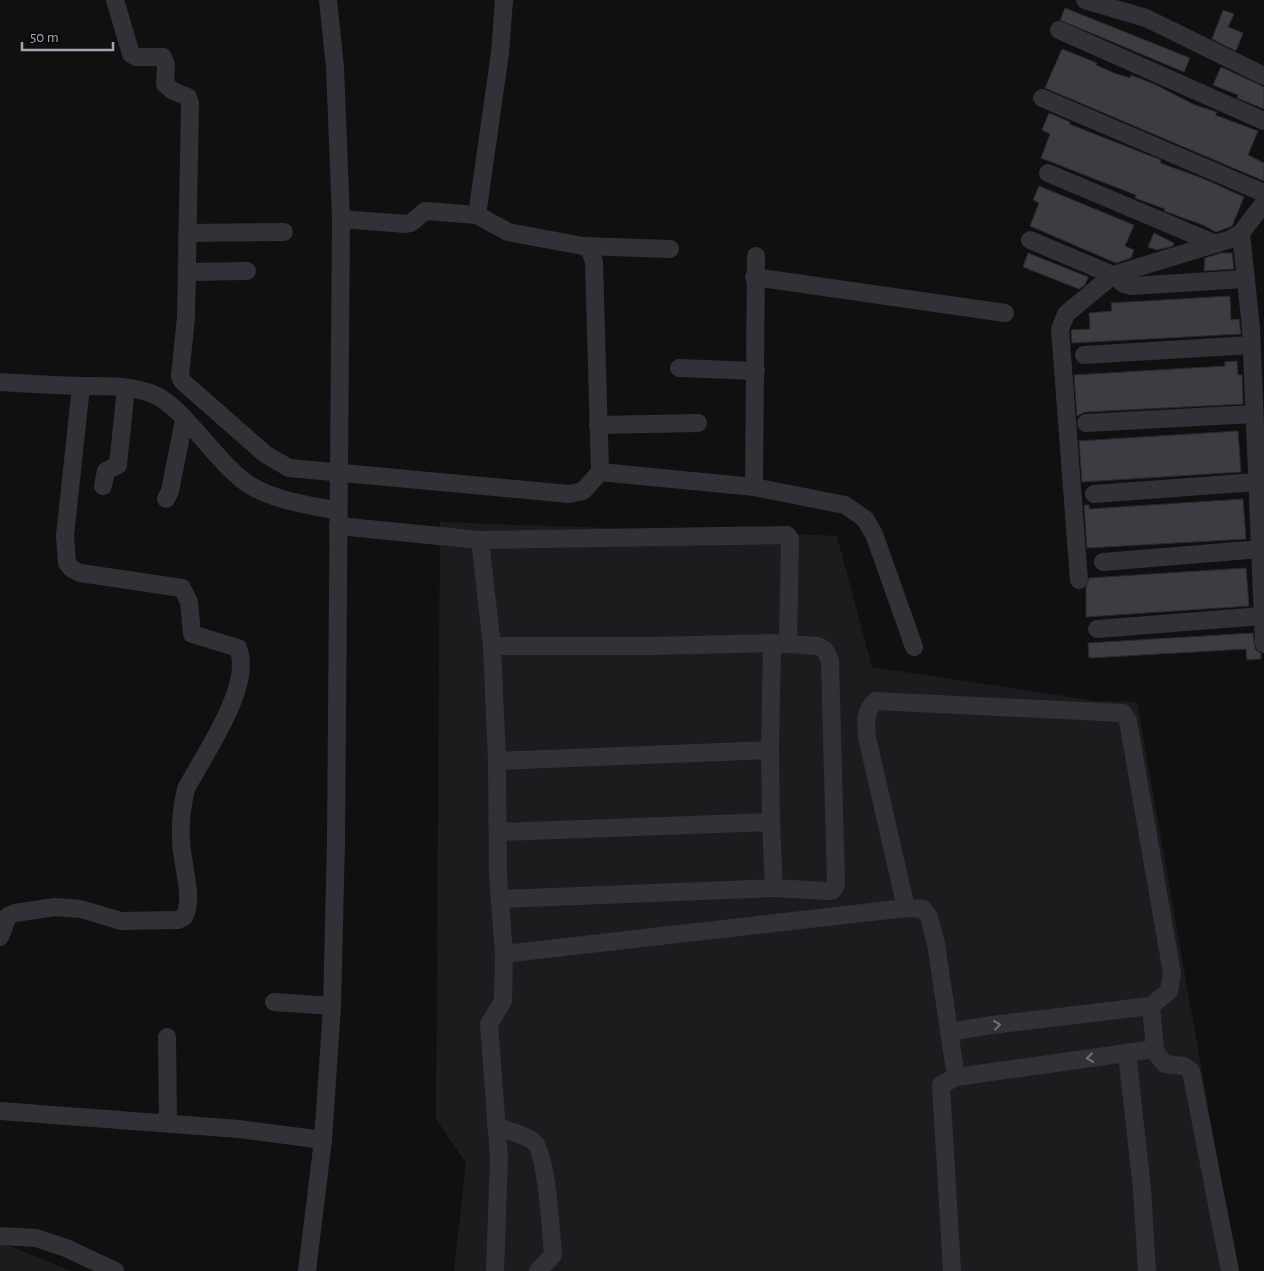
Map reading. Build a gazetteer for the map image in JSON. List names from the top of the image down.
{
  "scale_bar": "50 m"
}
